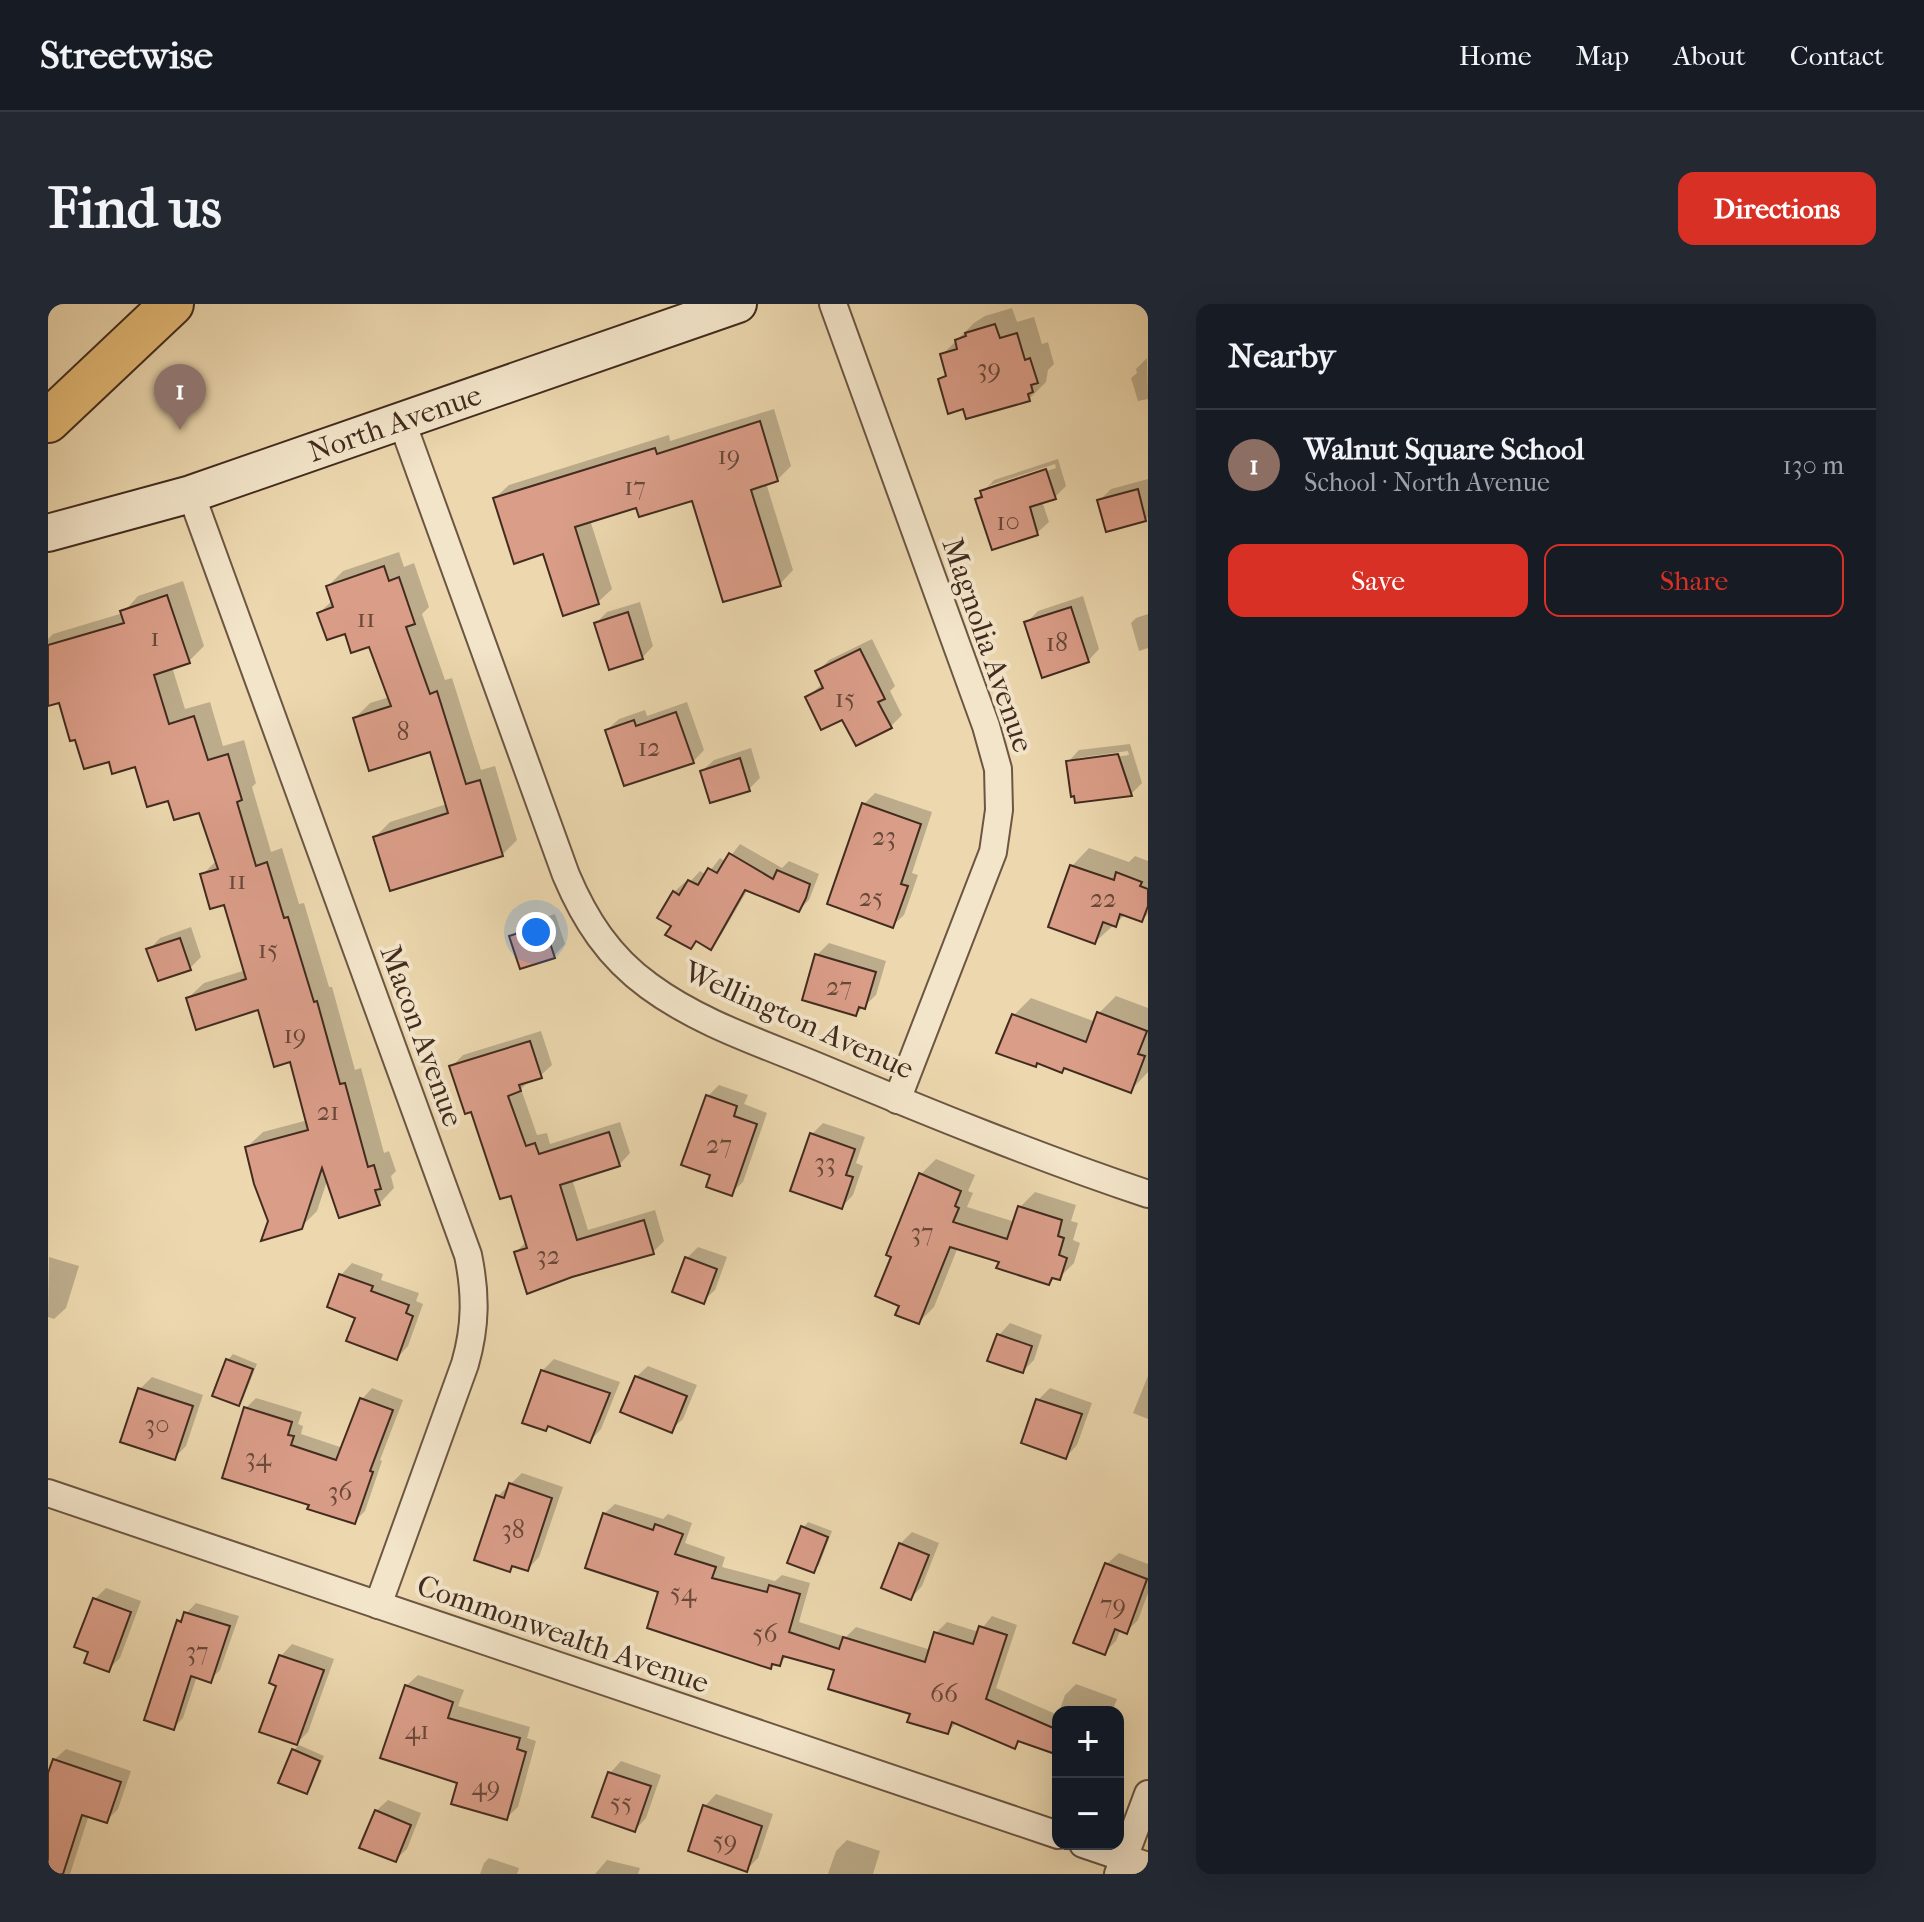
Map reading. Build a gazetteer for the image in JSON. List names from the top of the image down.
{
  "streets": {
    "main road": ["North Avenue"],
    "street": [
      "Magnolia Avenue",
      "Wellington Avenue",
      "Macon Avenue",
      "Commonwealth Avenue"
    ]
  },
  "crossings": [
    ["North Avenue", "Wellington Avenue"],
    ["North Avenue", "Macon Avenue"],
    ["Magnolia Avenue", "Wellington Avenue"],
    ["Macon Avenue", "Commonwealth Avenue"]
  ],
  "house_numbers": [
    "39",
    "19",
    "17",
    "10",
    "11",
    "1",
    "18",
    "15",
    "8",
    "12",
    "23",
    "11",
    "25",
    "22",
    "15",
    "27",
    "19",
    "21",
    "27",
    "33",
    "37",
    "32",
    "30",
    "34",
    "36",
    "38",
    "54",
    "79",
    "56",
    "37",
    "66",
    "41",
    "49",
    "55",
    "59"
  ],
  "page": {
    "header": "Streetwise",
    "nav": [
      "Home",
      "Map",
      "About",
      "Contact"
    ],
    "buttons": [
      "Directions",
      ["Save", "Share"]
    ],
    "title": "Find us",
    "heading": "Nearby",
    "pins": "1",
    "list": [
      {
        "mark": "1",
        "name": "Walnut Square School",
        "note": "School · North Avenue",
        "value": "130 m"
      }
    ],
    "map_buttons": ["+", "−"]
  }
}
